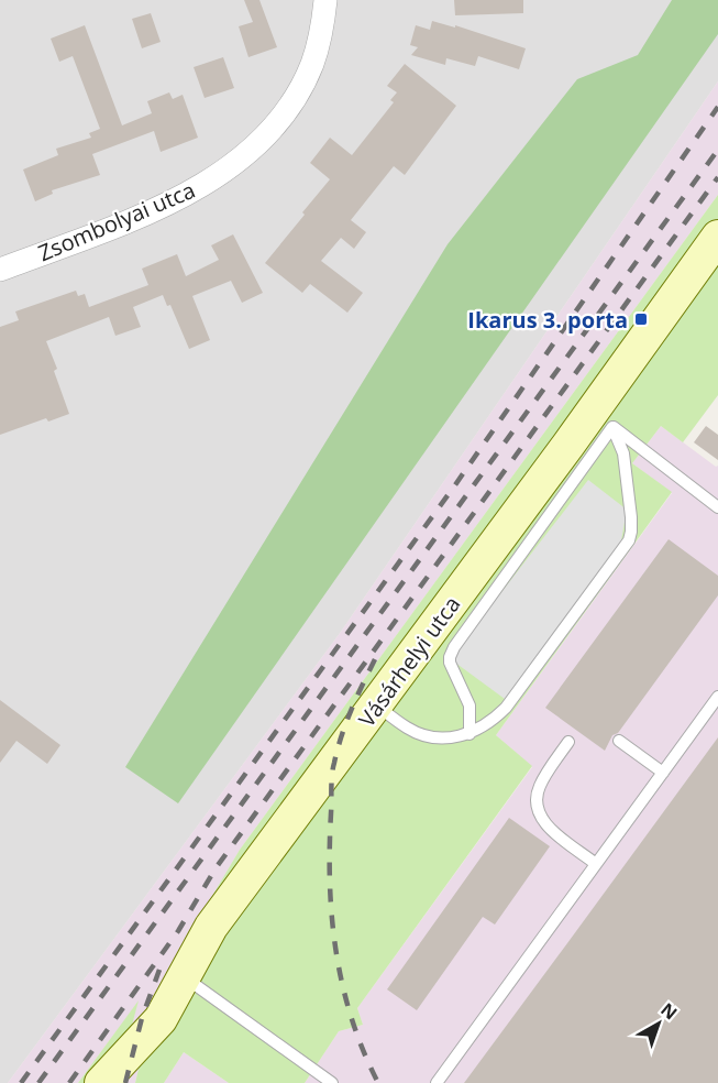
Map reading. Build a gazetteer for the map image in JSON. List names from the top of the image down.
{
  "streets": {
    "street": ["Zsombolyai utca", "Vásárhelyi utca"]
  },
  "places": {
    "transit": ["Ikarus 3. porta"]
  },
  "north": "top right"
}
